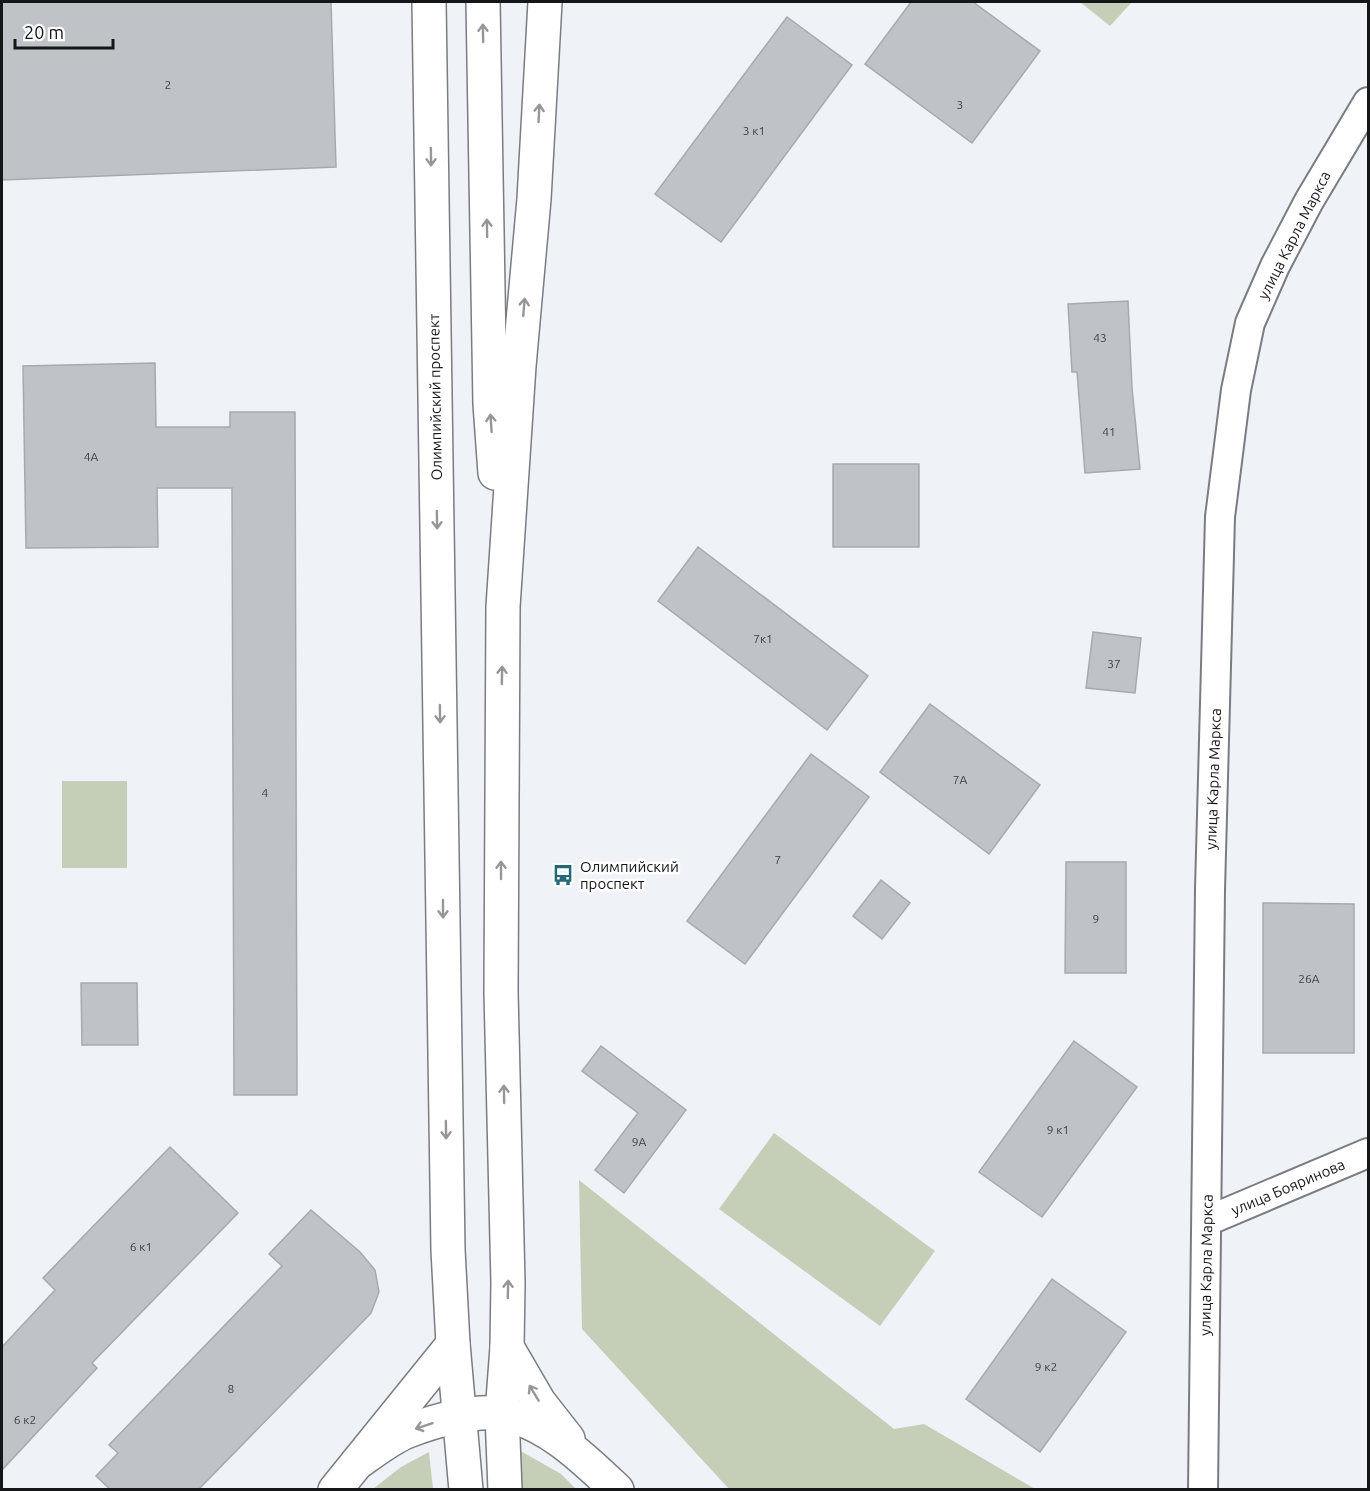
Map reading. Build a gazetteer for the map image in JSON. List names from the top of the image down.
{
  "streets": {
    "main road": ["Олимпийский проспект"],
    "street": ["улица Карла Маркса", "улица Бояринова"]
  },
  "crossings": [
    ["улица Карла Маркса", "улица Бояринова"]
  ],
  "places": {
    "bus stop": ["Олимпийский проспект"]
  },
  "house_numbers": [
    "2",
    "3",
    "3 к1",
    "43",
    "41",
    "4А",
    "7к1",
    "37",
    "7А",
    "4",
    "7",
    "9",
    "26А",
    "9 к1",
    "9А",
    "6 к1",
    "9 к2",
    "8",
    "6 к2"
  ],
  "scale_bar": "20 m"
}
